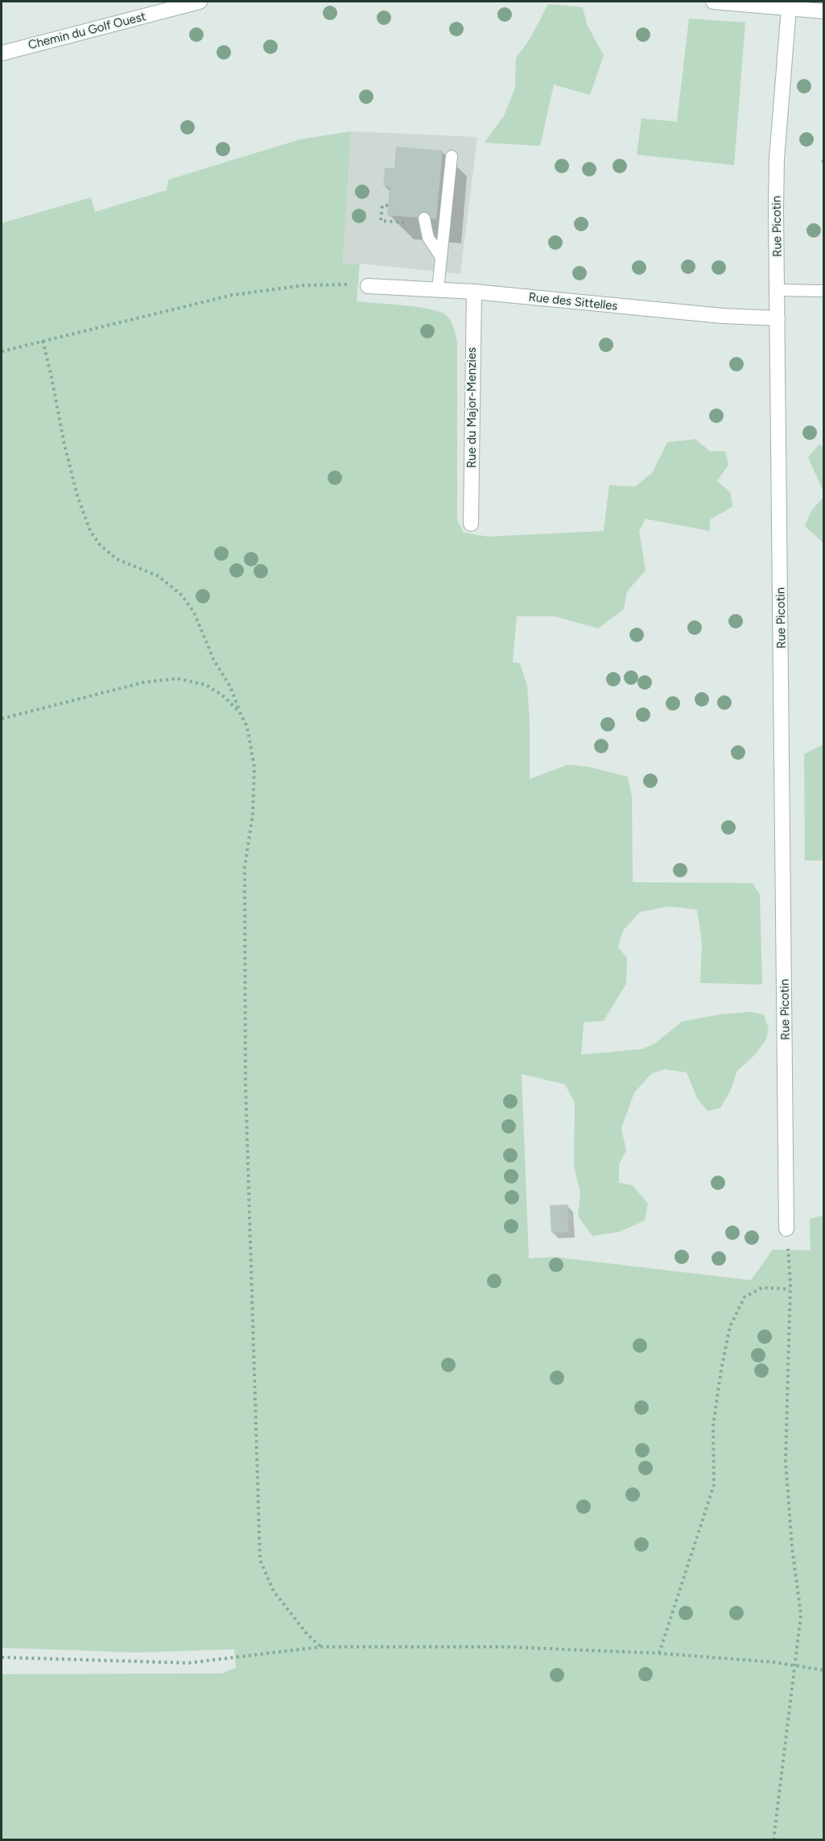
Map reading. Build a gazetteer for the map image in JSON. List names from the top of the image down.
{
  "streets": {
    "street": [
      "Chemin du Golf Ouest",
      "Rue Picotin",
      "Rue des Sittelles",
      "Rue du Major-Menzies"
    ]
  },
  "crossings": [
    ["Rue Picotin", "Rue des Sittelles"],
    ["Rue des Sittelles", "Rue du Major-Menzies"]
  ]
}
